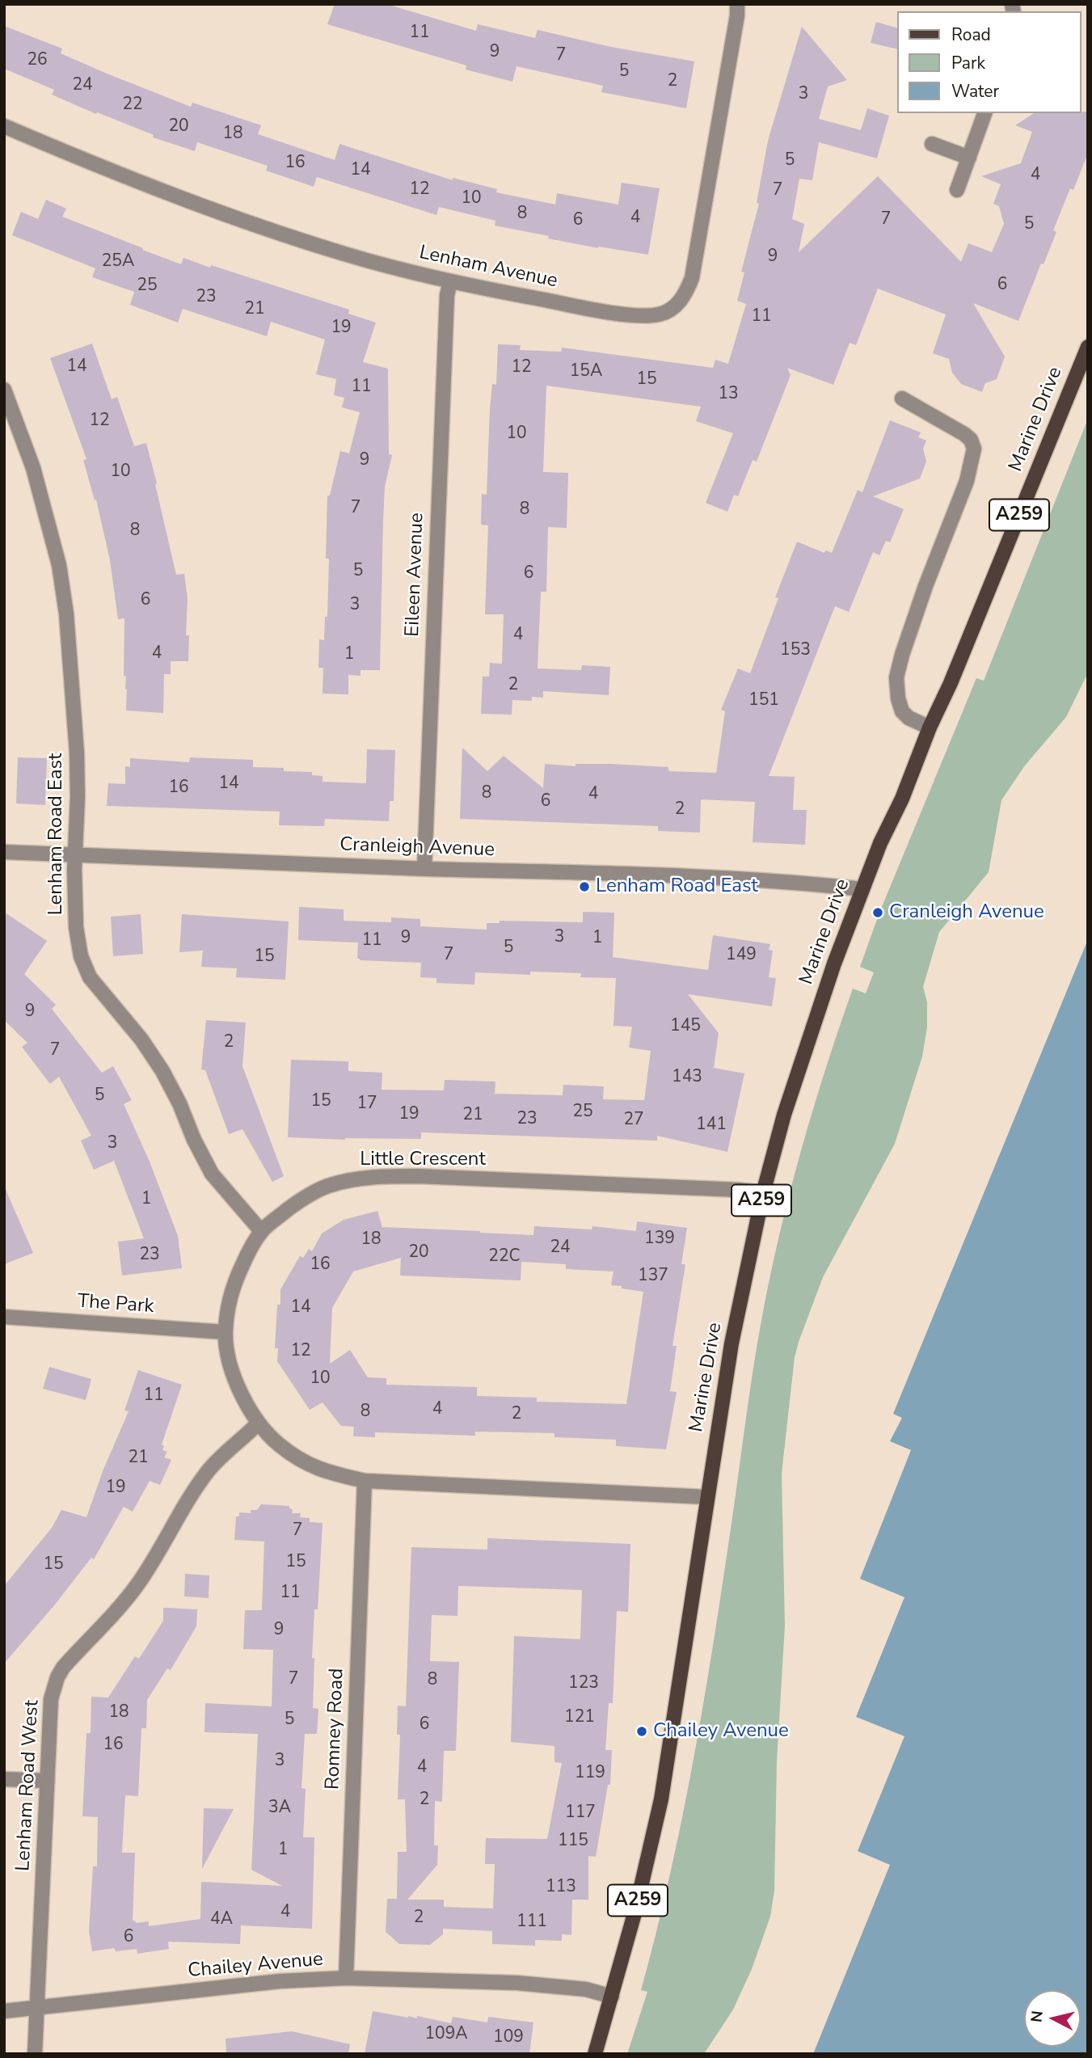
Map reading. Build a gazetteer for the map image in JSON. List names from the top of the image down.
{
  "streets": {
    "main road": ["Marine Drive", "A259"],
    "street": [
      "Lenham Avenue",
      "Eileen Avenue",
      "Lenham Road East",
      "Cranleigh Avenue",
      "Little Crescent",
      "The Park",
      "Romney Road",
      "Lenham Road West",
      "Chailey Avenue"
    ]
  },
  "crossings": [
    ["Lenham Avenue", "Eileen Avenue"],
    ["Marine Drive", "Cranleigh Avenue"],
    ["Marine Drive", "Little Crescent"],
    ["Marine Drive", "Chailey Avenue"],
    ["Eileen Avenue", "Cranleigh Avenue"],
    ["Lenham Road East", "Cranleigh Avenue"],
    ["Lenham Road East", "Little Crescent"],
    ["Little Crescent", "The Park"],
    ["Little Crescent", "Romney Road"],
    ["Little Crescent", "Lenham Road West"],
    ["Romney Road", "Chailey Avenue"],
    ["Lenham Road West", "Chailey Avenue"]
  ],
  "places": ["Lenham Road East", "Cranleigh Avenue", "Chailey Avenue"],
  "house_numbers": [
    "11",
    "9",
    "7",
    "26",
    "5",
    "2",
    "24",
    "3",
    "22",
    "20",
    "18",
    "5",
    "16",
    "14",
    "4",
    "12",
    "7",
    "10",
    "8",
    "4",
    "7",
    "6",
    "5",
    "9",
    "25A",
    "6",
    "25",
    "23",
    "21",
    "11",
    "19",
    "14",
    "12",
    "15A",
    "15",
    "11",
    "13",
    "12",
    "10",
    "9",
    "10",
    "7",
    "8",
    "8",
    "5",
    "6",
    "6",
    "3",
    "4",
    "153",
    "4",
    "1",
    "2",
    "151",
    "14",
    "16",
    "8",
    "4",
    "6",
    "2",
    "3",
    "9",
    "1",
    "11",
    "5",
    "7",
    "149",
    "15",
    "9",
    "145",
    "2",
    "7",
    "143",
    "5",
    "15",
    "17",
    "25",
    "19",
    "21",
    "23",
    "27",
    "141",
    "3",
    "1",
    "139",
    "18",
    "24",
    "20",
    "23",
    "22C",
    "16",
    "137",
    "14",
    "12",
    "10",
    "11",
    "4",
    "8",
    "2",
    "21",
    "19",
    "7",
    "15",
    "15",
    "11",
    "9",
    "7",
    "8",
    "123",
    "18",
    "121",
    "5",
    "6",
    "16",
    "3",
    "4",
    "119",
    "2",
    "3A",
    "117",
    "115",
    "1",
    "113",
    "4",
    "2",
    "4A",
    "111",
    "6",
    "109A",
    "109"
  ],
  "legend": ["Road", "Park", "Water"],
  "north": "left"
}
